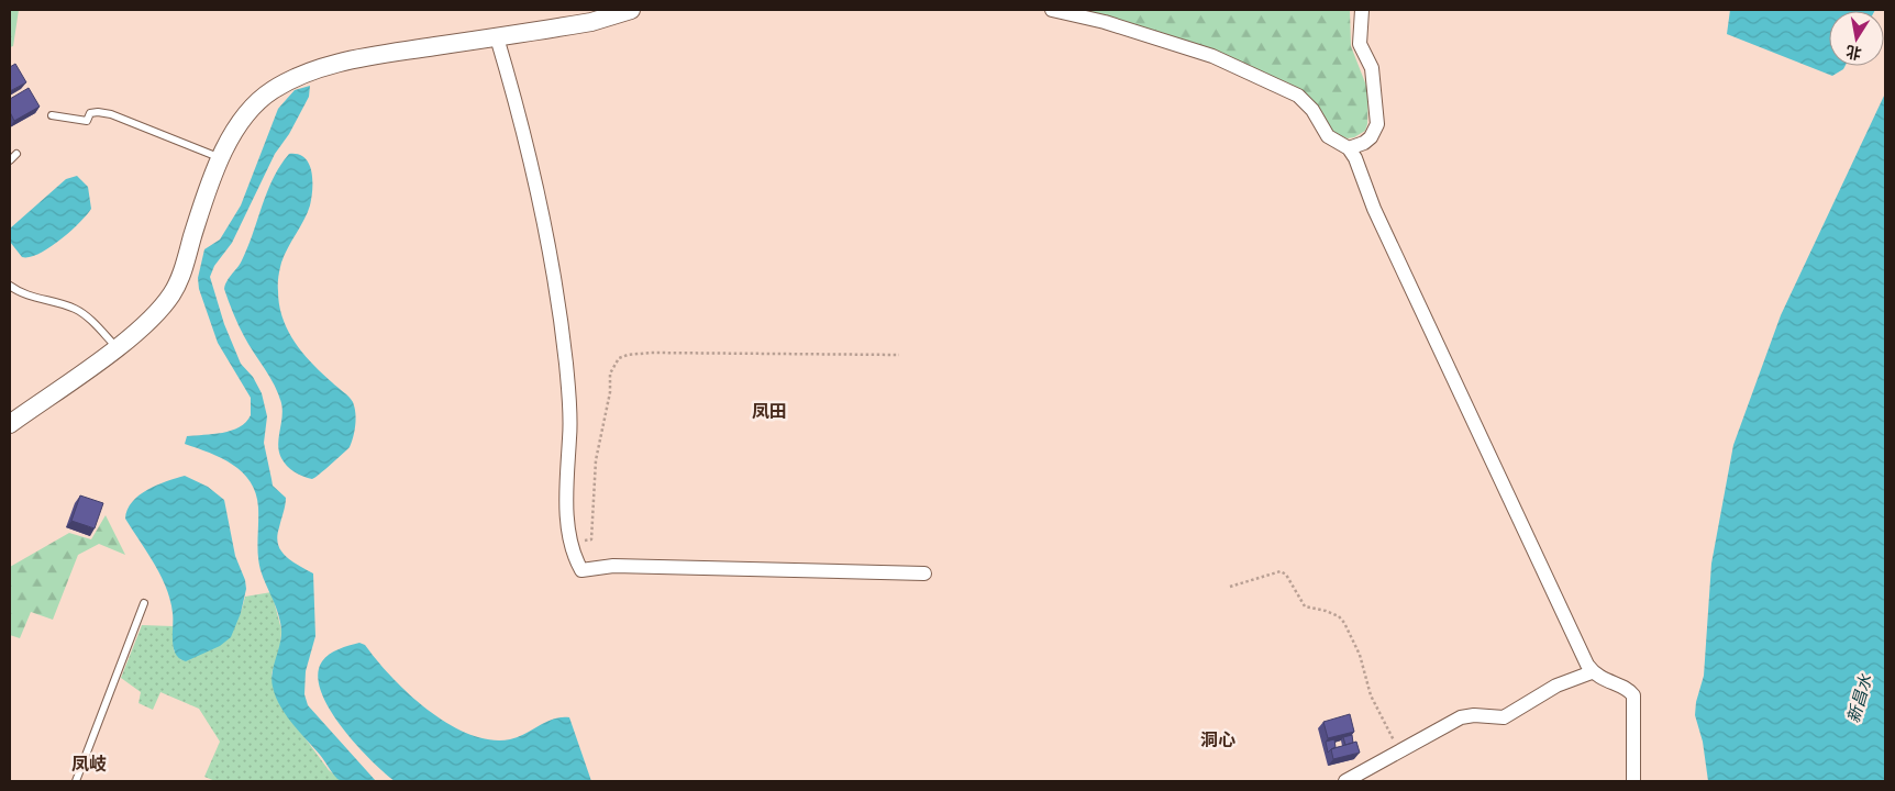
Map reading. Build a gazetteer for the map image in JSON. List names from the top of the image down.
{
  "districts": ["凤田", "洞心", "凤岐"],
  "water": ["新昌水"],
  "north": "bottom"
}
